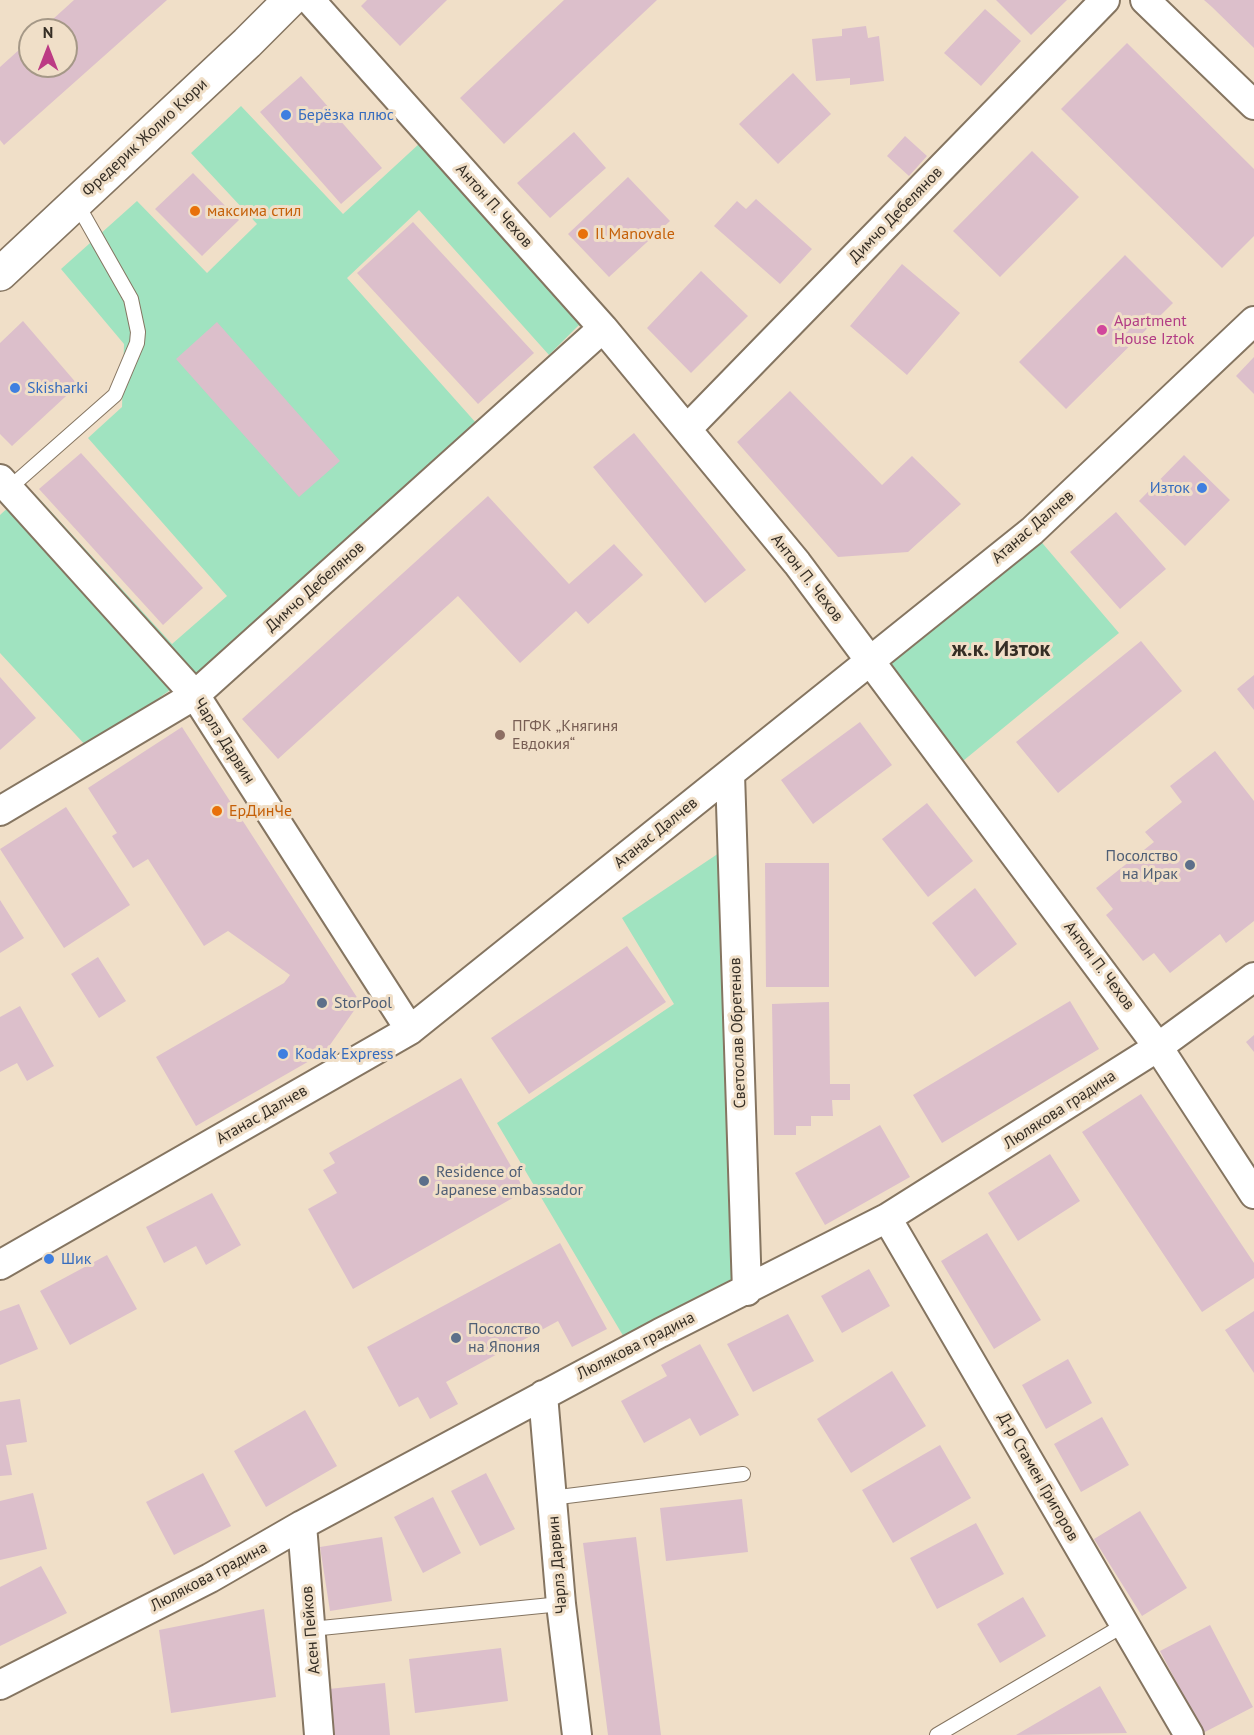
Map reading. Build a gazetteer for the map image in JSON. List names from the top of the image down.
{
  "streets": {
    "street": [
      "Фредерик Жолио Кюри",
      "Антон П. Чехов",
      "Димчо Дебелянов",
      "Атанас Далчев",
      "Чарлз Дарвин",
      "Светослав Обретенов",
      "Люлякова градина",
      "Д-р Стамен Григоров",
      "Асен Пейков"
    ]
  },
  "crossings": [
    ["Антон П. Чехов", "Димчо Дебелянов"],
    ["Антон П. Чехов", "Атанас Далчев"],
    ["Антон П. Чехов", "Люлякова градина"],
    ["Димчо Дебелянов", "Чарлз Дарвин"],
    ["Атанас Далчев", "Чарлз Дарвин"],
    ["Атанас Далчев", "Светослав Обретенов"],
    ["Чарлз Дарвин", "Люлякова градина"],
    ["Светослав Обретенов", "Люлякова градина"],
    ["Люлякова градина", "Д-р Стамен Григоров"],
    ["Люлякова градина", "Асен Пейков"]
  ],
  "districts": ["ж.к. Изток"],
  "places": [
    "Берёзка плюс",
    "максима стил",
    "Il Manovale",
    "Apartment House Iztok",
    "Skisharki",
    "Изток",
    "ПГФК „Княгиня Евдокия“",
    "ЕрДинЧе",
    "Посолство на Ирак",
    "StorPool",
    "Kodak Express",
    "Residence of Japanese embassador",
    "Шик",
    "Посолство на Япония"
  ],
  "north": "top"
}
